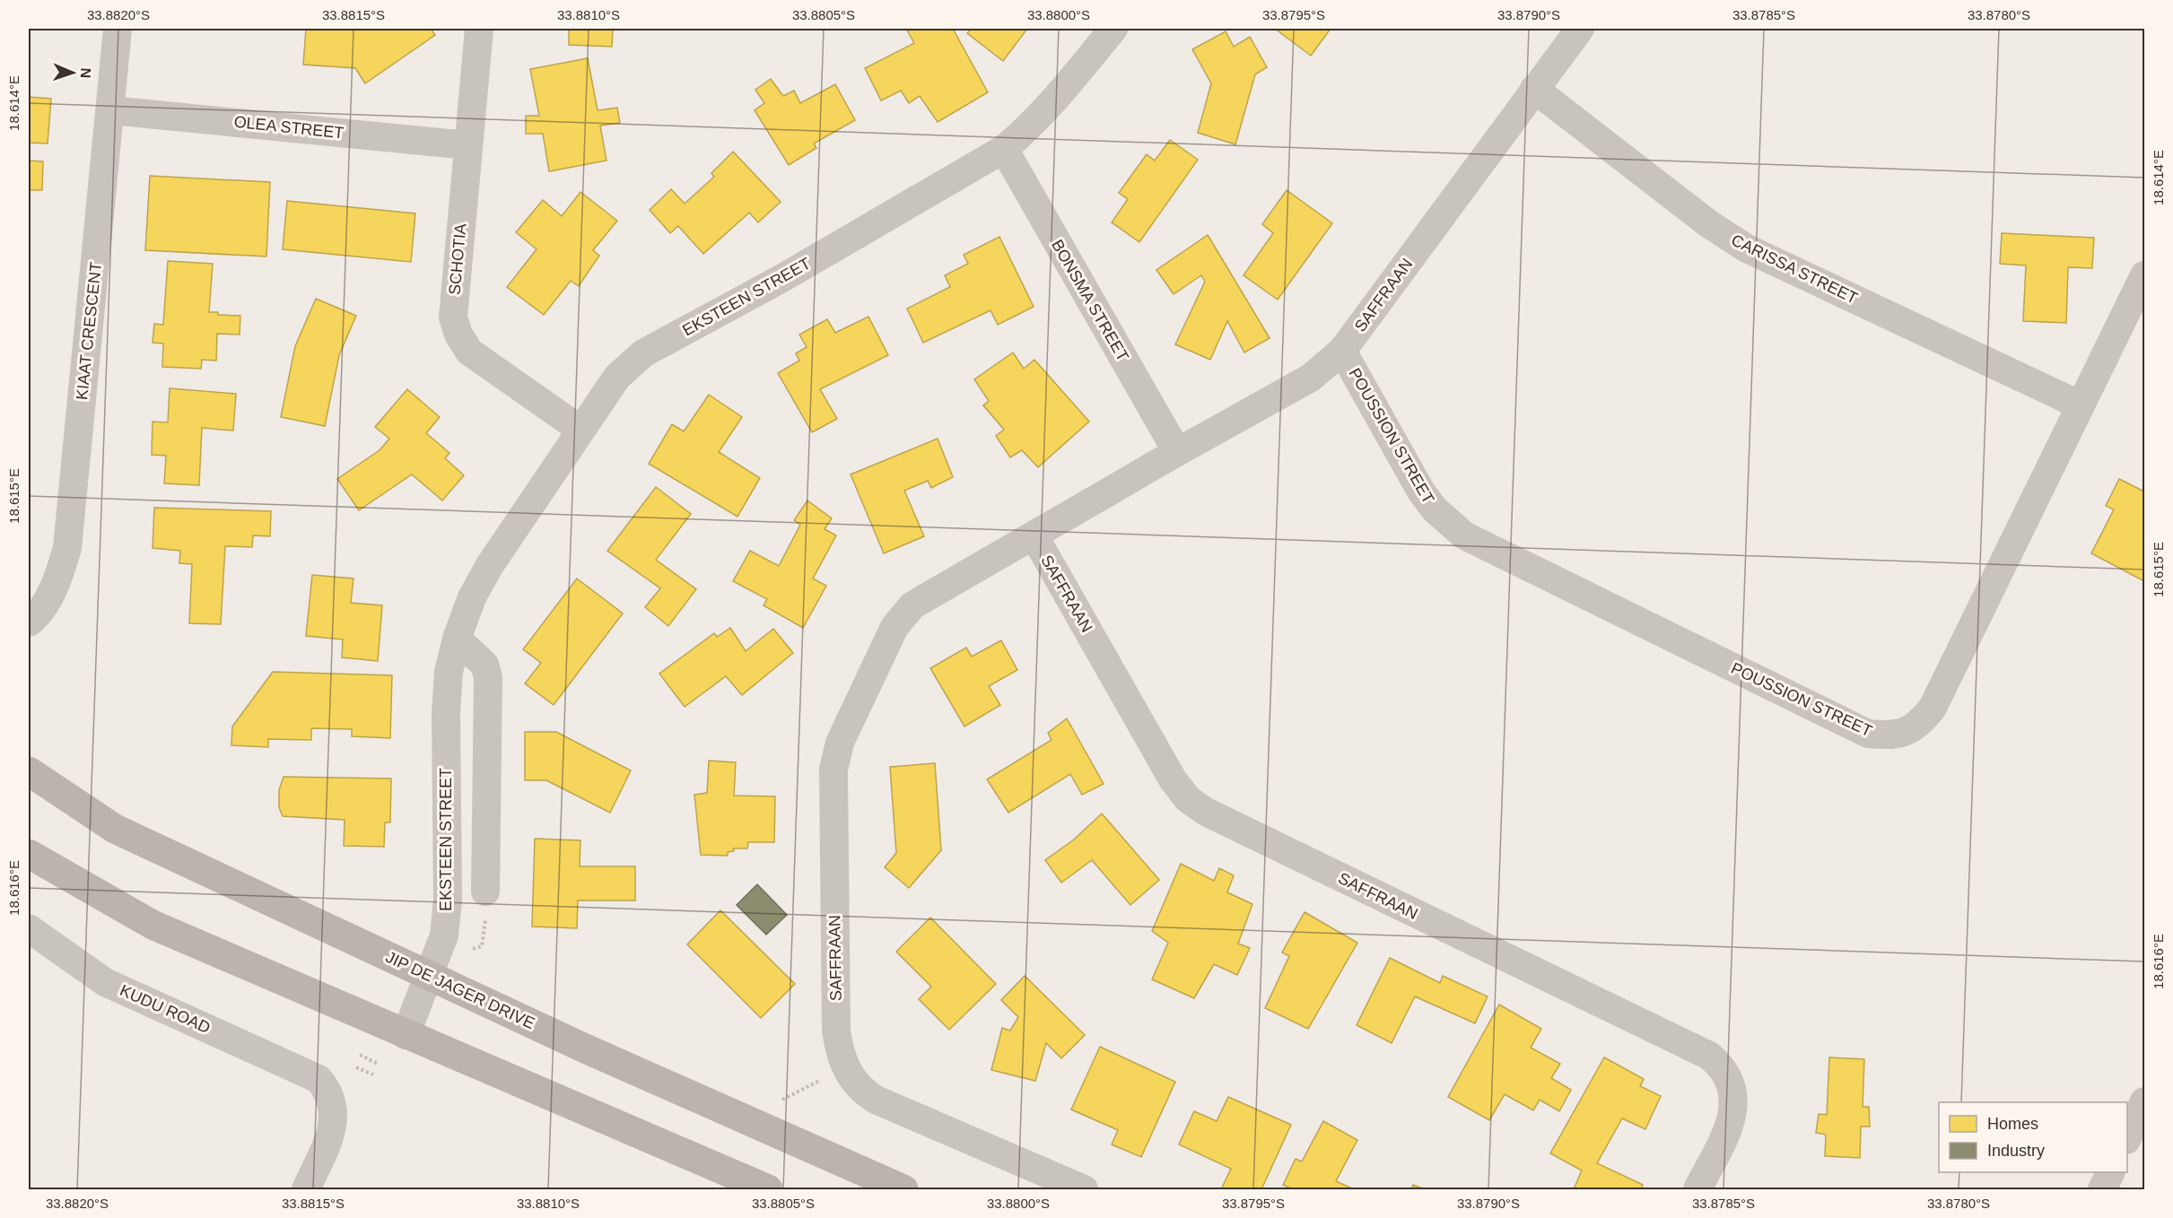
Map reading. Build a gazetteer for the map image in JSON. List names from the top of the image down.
{
  "streets": {
    "main road": ["JIP DE JAGER DRIVE"],
    "street": [
      "OLEA STREET",
      "SCHOTIA",
      "CARISSA STREET",
      "SAFFRAAN",
      "EKSTEEN STREET",
      "BONSMA STREET",
      "KIAAT CRESCENT",
      "POUSSION STREET",
      "KUDU ROAD"
    ]
  },
  "crossings": [
    ["OLEA STREET", "SCHOTIA"],
    ["OLEA STREET", "KIAAT CRESCENT"],
    ["SCHOTIA", "EKSTEEN STREET"],
    ["CARISSA STREET", "SAFFRAAN"],
    ["CARISSA STREET", "POUSSION STREET"],
    ["SAFFRAAN", "BONSMA STREET"],
    ["SAFFRAAN", "POUSSION STREET"],
    ["EKSTEEN STREET", "BONSMA STREET"],
    ["EKSTEEN STREET", "JIP DE JAGER DRIVE"]
  ],
  "legend": ["Homes", "Industry"],
  "north": "right",
  "coordinates": [
    "33.8820°S",
    "33.8815°S",
    "33.8810°S",
    "33.8805°S",
    "33.8800°S",
    "33.8795°S",
    "33.8790°S",
    "33.8785°S",
    "33.8780°S",
    "18.614°E",
    "18.615°E",
    "18.616°E"
  ]
}
